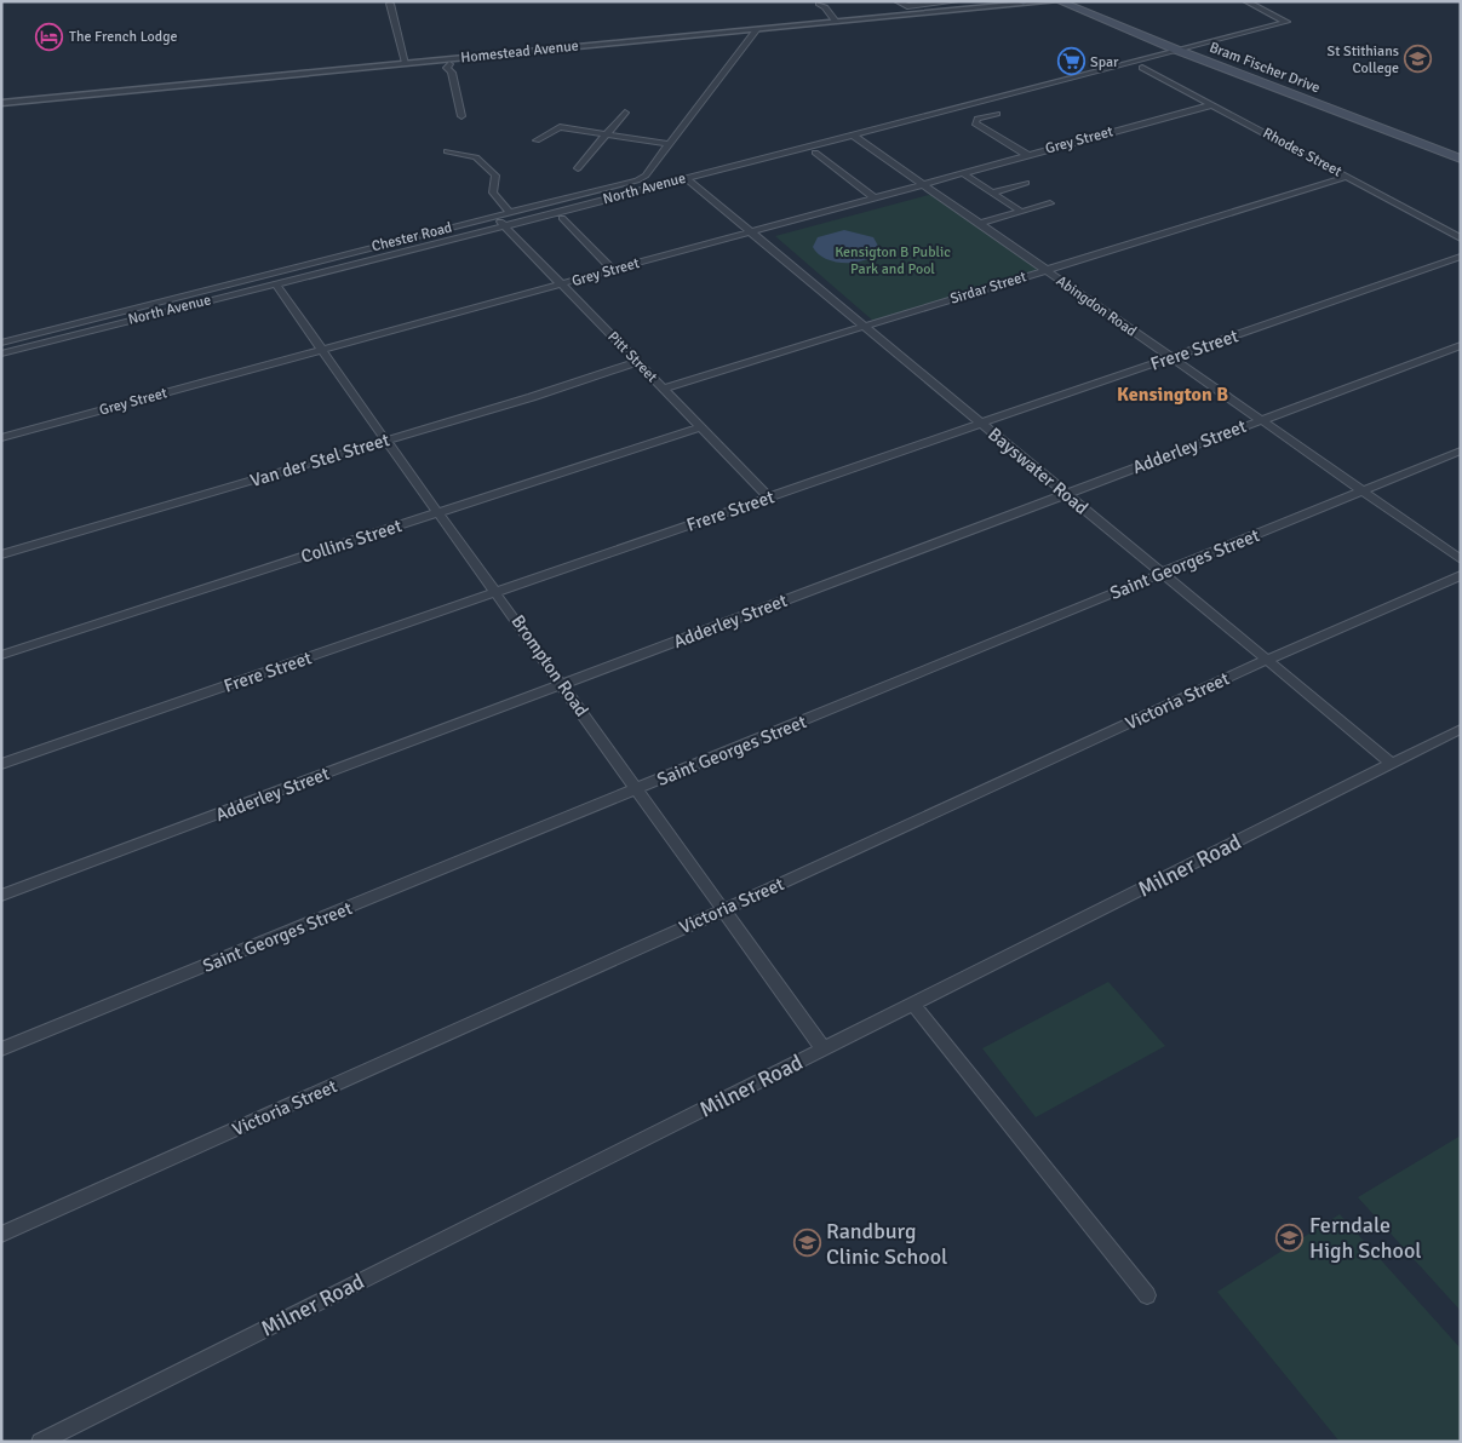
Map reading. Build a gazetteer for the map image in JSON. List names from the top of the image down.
{
  "streets": {
    "main road": ["Bram Fischer Drive"],
    "street": [
      "Homestead Avenue",
      "Grey Street",
      "Rhodes Street",
      "North Avenue",
      "Chester Road",
      "Sirdar Street",
      "Abingdon Road",
      "Frere Street",
      "Pitt Street",
      "Adderley Street",
      "Van der Stel Street",
      "Bayswater Road",
      "Collins Street",
      "Saint Georges Street",
      "Brompton Road",
      "Victoria Street",
      "Milner Road"
    ]
  },
  "crossings": [
    ["Homestead Avenue", "Bram Fischer Drive"],
    ["Homestead Avenue", "Chester Road"],
    ["Bram Fischer Drive", "North Avenue"],
    ["Grey Street", "Rhodes Street"],
    ["Grey Street", "Abingdon Road"],
    ["Grey Street", "Pitt Street"],
    ["Grey Street", "Bayswater Road"],
    ["Grey Street", "Brompton Road"],
    ["Rhodes Street", "Sirdar Street"],
    ["North Avenue", "Abingdon Road"],
    ["North Avenue", "Pitt Street"],
    ["North Avenue", "Bayswater Road"],
    ["North Avenue", "Brompton Road"],
    ["Chester Road", "Pitt Street"],
    ["Sirdar Street", "Abingdon Road"],
    ["Sirdar Street", "Pitt Street"],
    ["Sirdar Street", "Bayswater Road"],
    ["Abingdon Road", "Frere Street"],
    ["Abingdon Road", "Adderley Street"],
    ["Abingdon Road", "Saint Georges Street"],
    ["Frere Street", "Pitt Street"],
    ["Frere Street", "Bayswater Road"],
    ["Frere Street", "Brompton Road"],
    ["Pitt Street", "Van der Stel Street"],
    ["Pitt Street", "Collins Street"],
    ["Adderley Street", "Bayswater Road"],
    ["Adderley Street", "Brompton Road"],
    ["Van der Stel Street", "Brompton Road"],
    ["Bayswater Road", "Saint Georges Street"],
    ["Bayswater Road", "Victoria Street"],
    ["Bayswater Road", "Milner Road"],
    ["Collins Street", "Brompton Road"],
    ["Saint Georges Street", "Brompton Road"],
    ["Brompton Road", "Victoria Street"],
    ["Brompton Road", "Milner Road"]
  ],
  "districts": ["Kensington B"],
  "parks": ["Kensigton B Public Park and Pool"],
  "places": {
    "hotel": ["The French Lodge"],
    "school or university": ["St Stithians College", "Ferndale High School", "Randburg Clinic School"],
    "supermarket": ["Spar"]
  }
}
